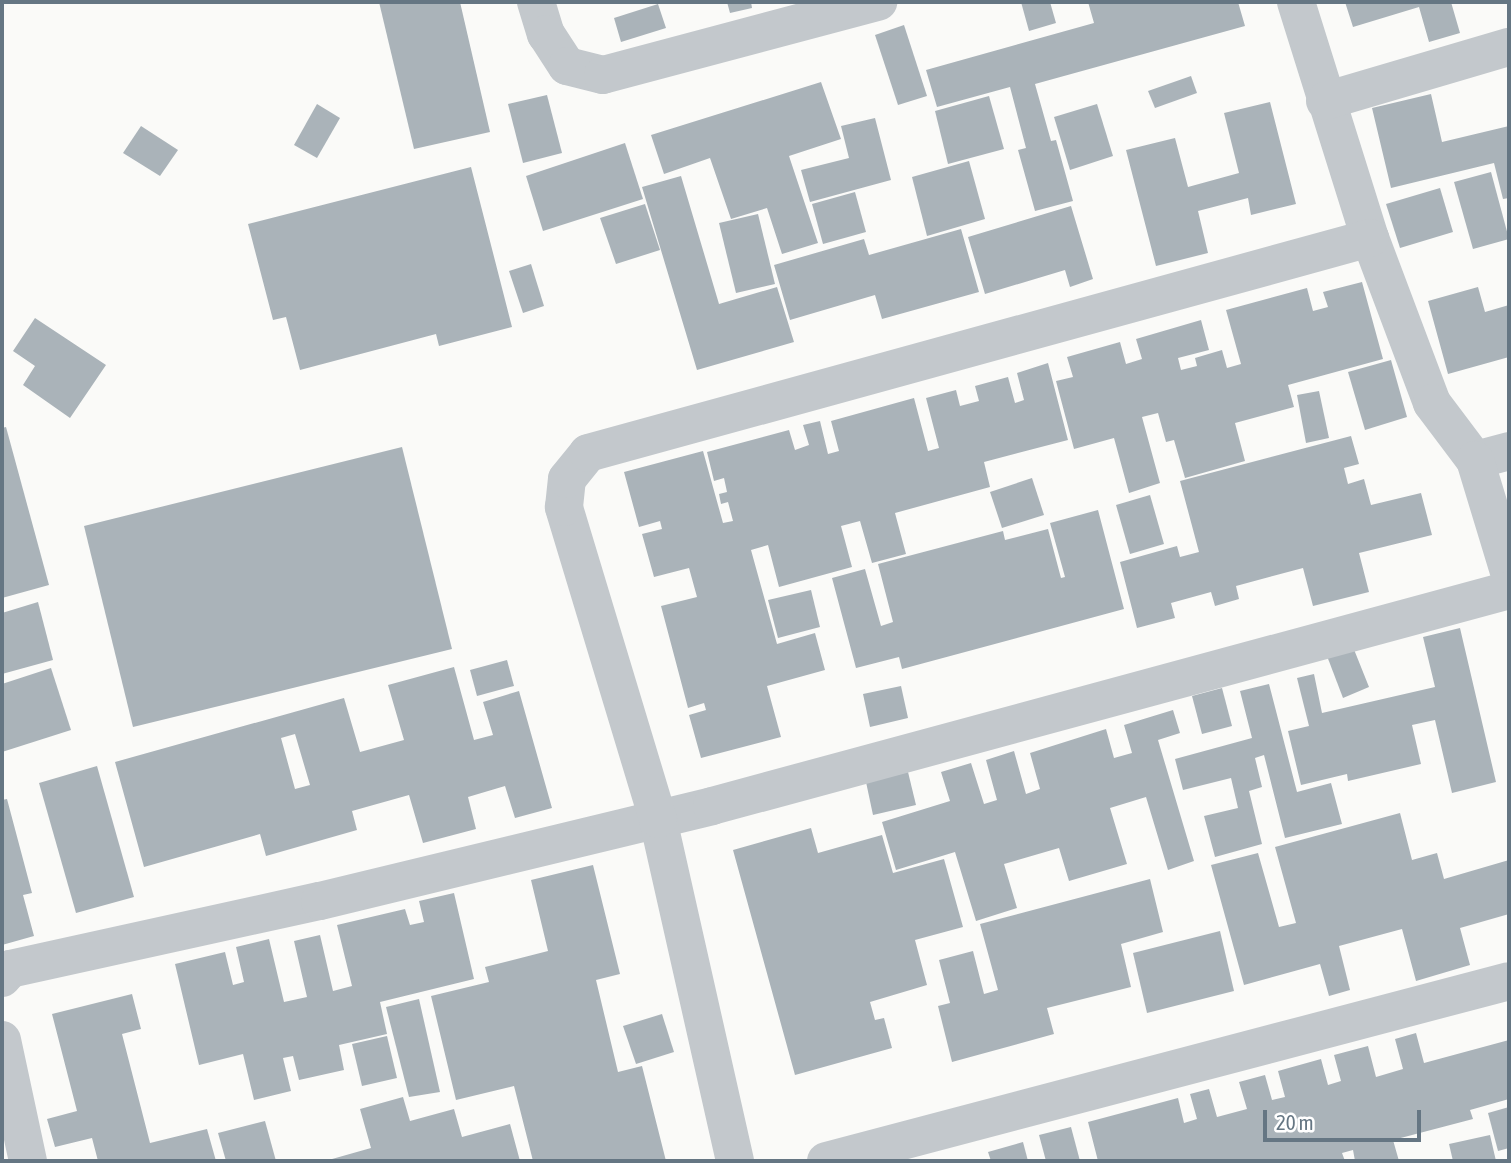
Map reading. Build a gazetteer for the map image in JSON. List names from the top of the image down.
{
  "scale_bar": "20 m"
}
